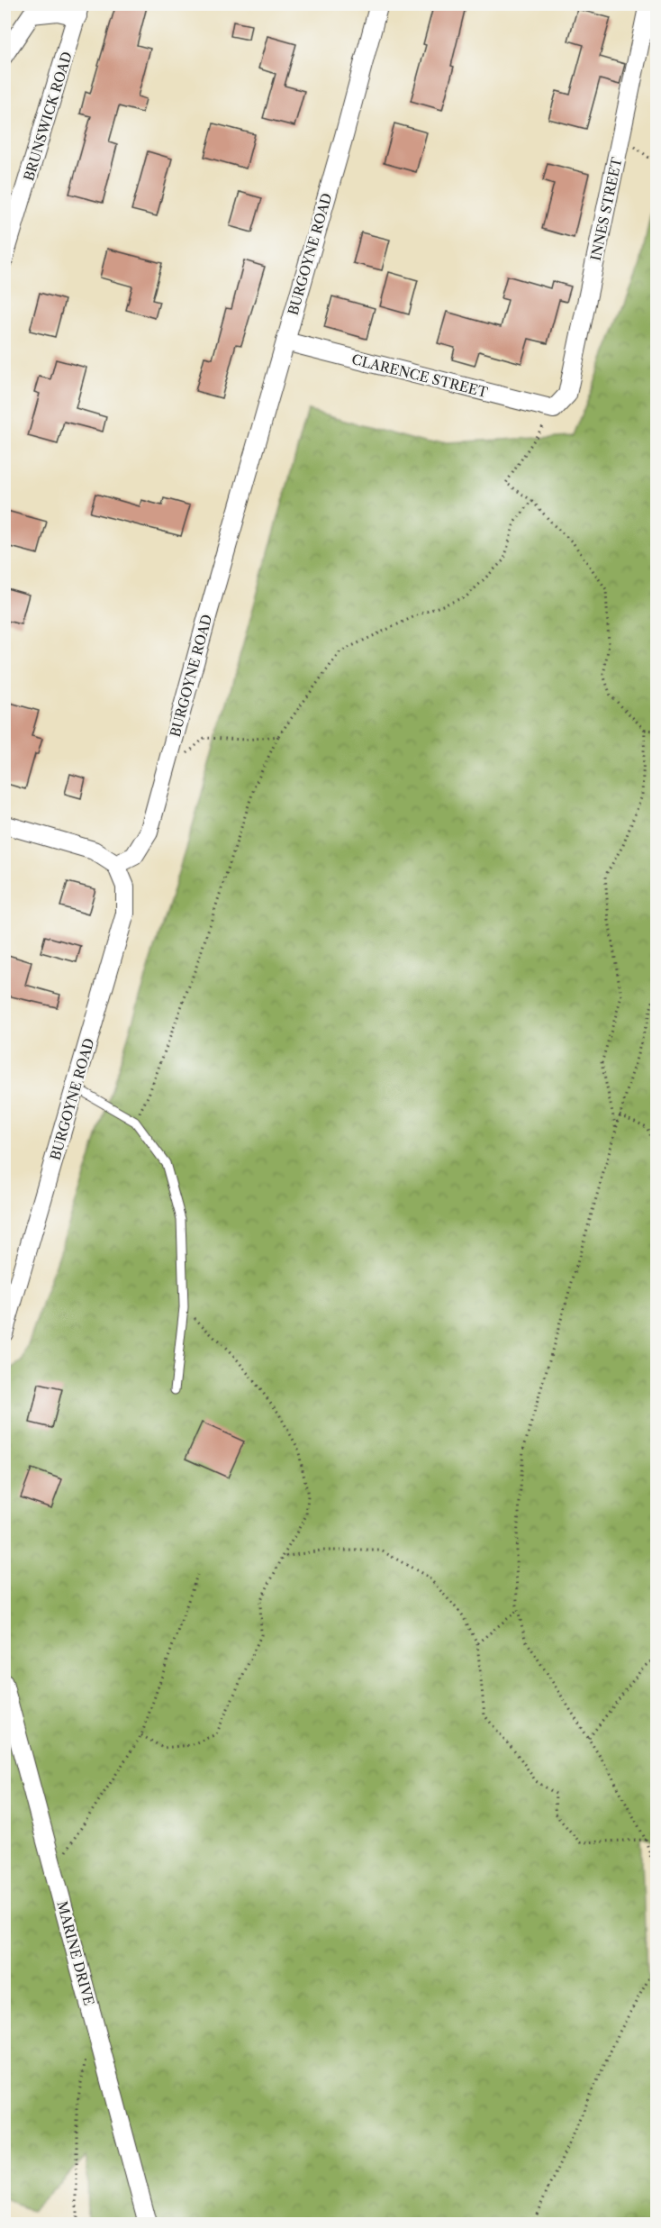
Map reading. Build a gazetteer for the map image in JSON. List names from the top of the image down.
{
  "streets": {
    "street": [
      "BRUNSWICK ROAD",
      "INNES STREET",
      "BURGOYNE ROAD",
      "CLARENCE STREET",
      "MARINE DRIVE"
    ]
  },
  "crossings": [
    ["INNES STREET", "CLARENCE STREET"],
    ["BURGOYNE ROAD", "CLARENCE STREET"]
  ]
}
